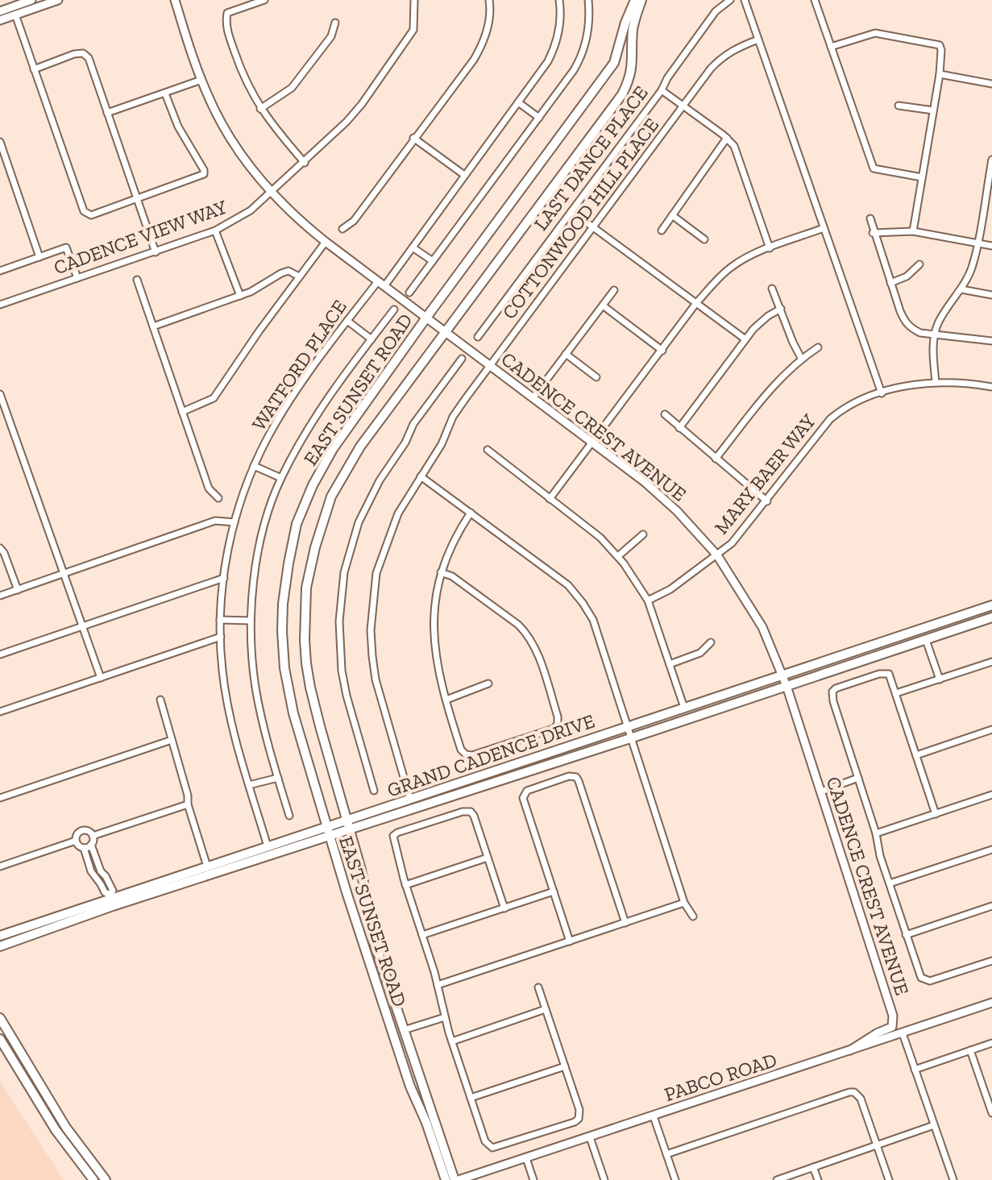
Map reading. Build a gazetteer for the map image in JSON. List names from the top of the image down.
{
  "streets": {
    "main road": ["EAST SUNSET ROAD", "GRAND CADENCE DRIVE"],
    "street": [
      "LAST DANCE PLACE",
      "COTTONWOOD HILL PLACE",
      "CADENCE VIEW WAY",
      "WATFORD PLACE",
      "CADENCE CREST AVENUE",
      "MARY BAER WAY",
      "PABCO ROAD"
    ]
  },
  "crossings": [
    ["COTTONWOOD HILL PLACE", "CADENCE CREST AVENUE"],
    ["COTTONWOOD HILL PLACE", "GRAND CADENCE DRIVE"],
    ["CADENCE VIEW WAY", "CADENCE CREST AVENUE"],
    ["WATFORD PLACE", "CADENCE CREST AVENUE"],
    ["WATFORD PLACE", "GRAND CADENCE DRIVE"],
    ["EAST SUNSET ROAD", "CADENCE CREST AVENUE"],
    ["EAST SUNSET ROAD", "GRAND CADENCE DRIVE"],
    ["EAST SUNSET ROAD", "PABCO ROAD"],
    ["CADENCE CREST AVENUE", "MARY BAER WAY"],
    ["CADENCE CREST AVENUE", "GRAND CADENCE DRIVE"],
    ["CADENCE CREST AVENUE", "PABCO ROAD"]
  ]
}
